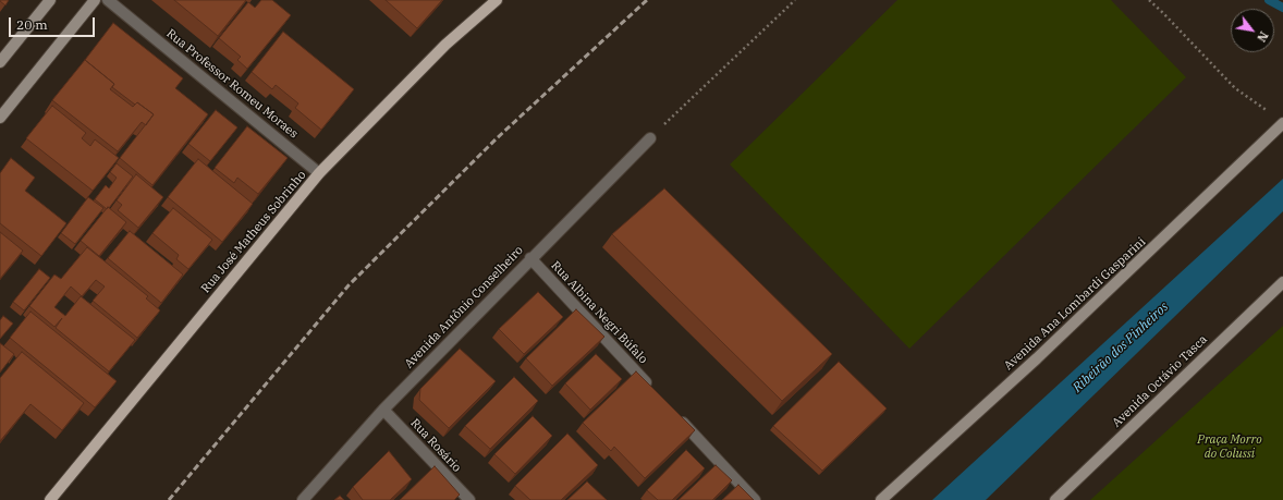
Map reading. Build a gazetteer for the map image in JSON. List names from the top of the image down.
{
  "streets": {
    "main road": ["Rua José Matheus Sobrinho"],
    "street": [
      "Rua Professor Romeu Moraes",
      "Avenida Ana Lombardi Gasparini",
      "Avenida Antônio Conselheiro",
      "Rua Albina Negri Búfalo",
      "Avenida Octávio Tasca",
      "Rua Rosário"
    ]
  },
  "crossings": [
    ["Rua Professor Romeu Moraes", "Rua José Matheus Sobrinho"],
    ["Avenida Antônio Conselheiro", "Rua Albina Negri Búfalo"],
    ["Avenida Antônio Conselheiro", "Rua Rosário"]
  ],
  "water": ["Ribeirão dos Pinheiros"],
  "parks": ["Praça Morro do Colussi"],
  "scale_bar": "20 m",
  "north": "bottom right"
}
